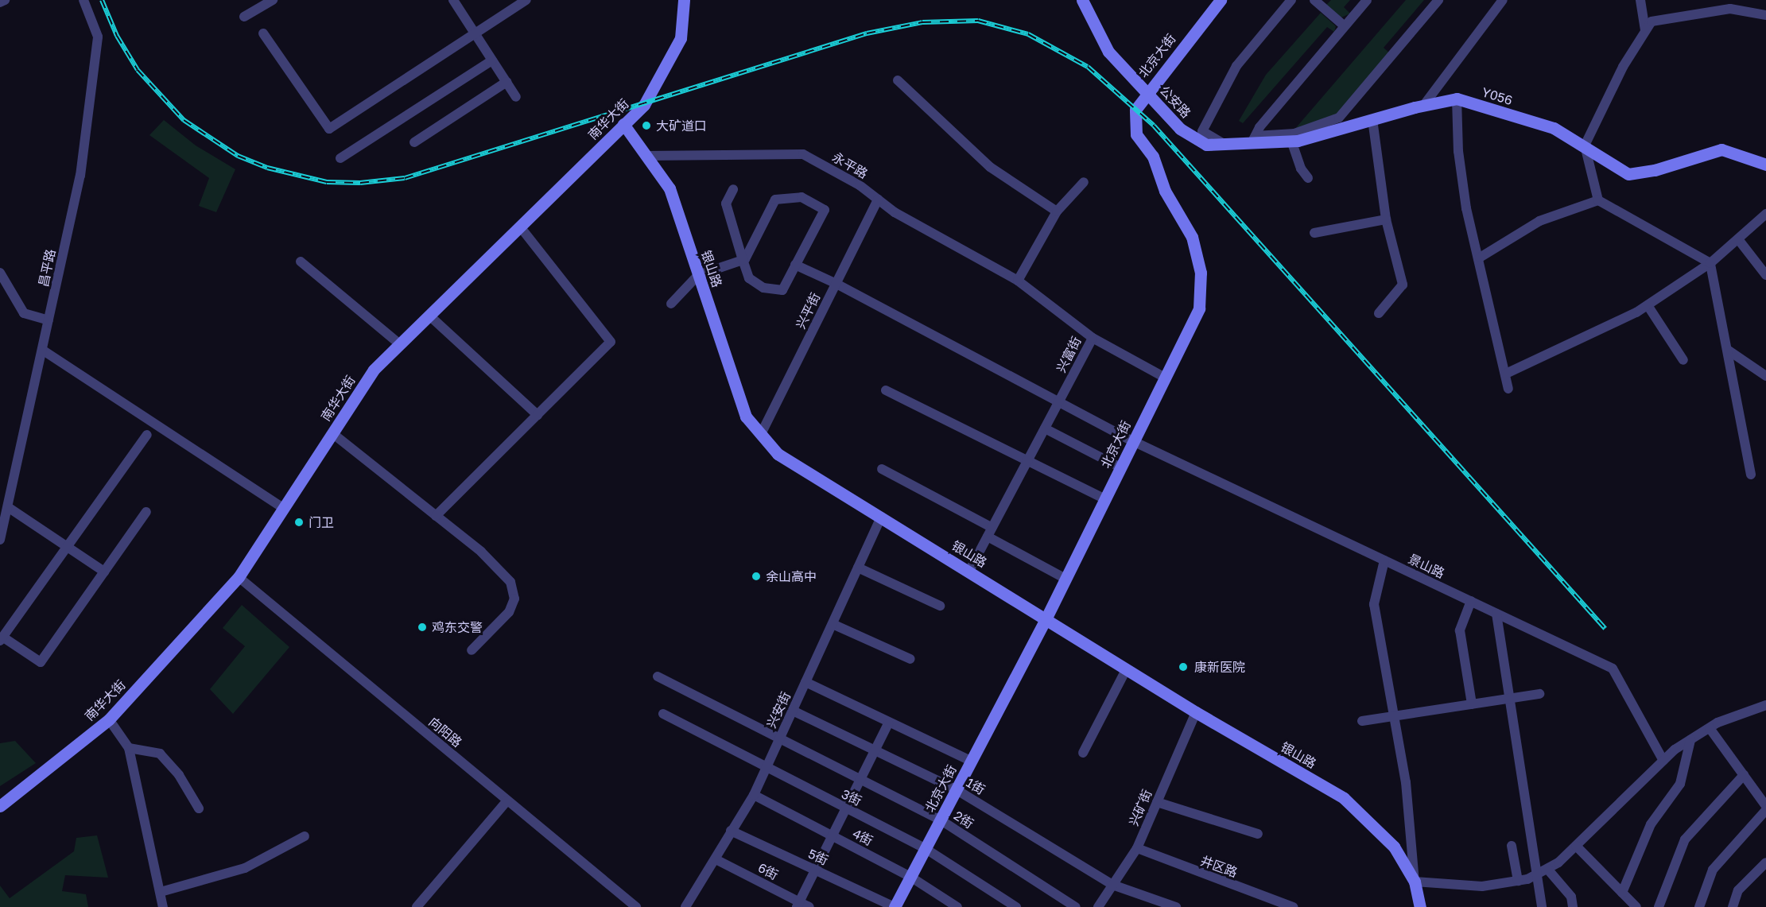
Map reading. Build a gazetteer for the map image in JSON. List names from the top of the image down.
{
  "streets": {
    "street": [
      "北京大街",
      "Y056",
      "公安路",
      "南华大街",
      "永平路",
      "昌平路",
      "银山路",
      "兴平街",
      "兴富街",
      "景山路",
      "兴安街",
      "向阳路",
      "1街",
      "3街",
      "兴矿街",
      "2街",
      "4街",
      "5街",
      "井区路",
      "6街"
    ]
  },
  "crossings": [
    ["北京大街", "公安路"],
    ["北京大街", "银山路"],
    ["北京大街", "景山路"],
    ["北京大街", "1街"],
    ["北京大街", "3街"],
    ["北京大街", "2街"],
    ["北京大街", "4街"],
    ["北京大街", "5街"],
    ["Y056", "公安路"],
    ["南华大街", "银山路"],
    ["南华大街", "向阳路"],
    ["永平路", "银山路"],
    ["永平路", "兴平街"],
    ["永平路", "兴富街"],
    ["银山路", "兴平街"],
    ["银山路", "兴富街"],
    ["银山路", "兴安街"],
    ["银山路", "兴矿街"],
    ["兴平街", "景山路"],
    ["兴富街", "景山路"],
    ["兴安街", "1街"],
    ["兴安街", "3街"],
    ["兴安街", "2街"],
    ["兴安街", "4街"],
    ["兴安街", "5街"],
    ["兴安街", "6街"],
    ["1街", "兴矿街"],
    ["兴矿街", "井区路"]
  ],
  "places": [
    "大矿道口",
    "门卫",
    "余山高中",
    "鸡东交警",
    "康新医院"
  ]
}
